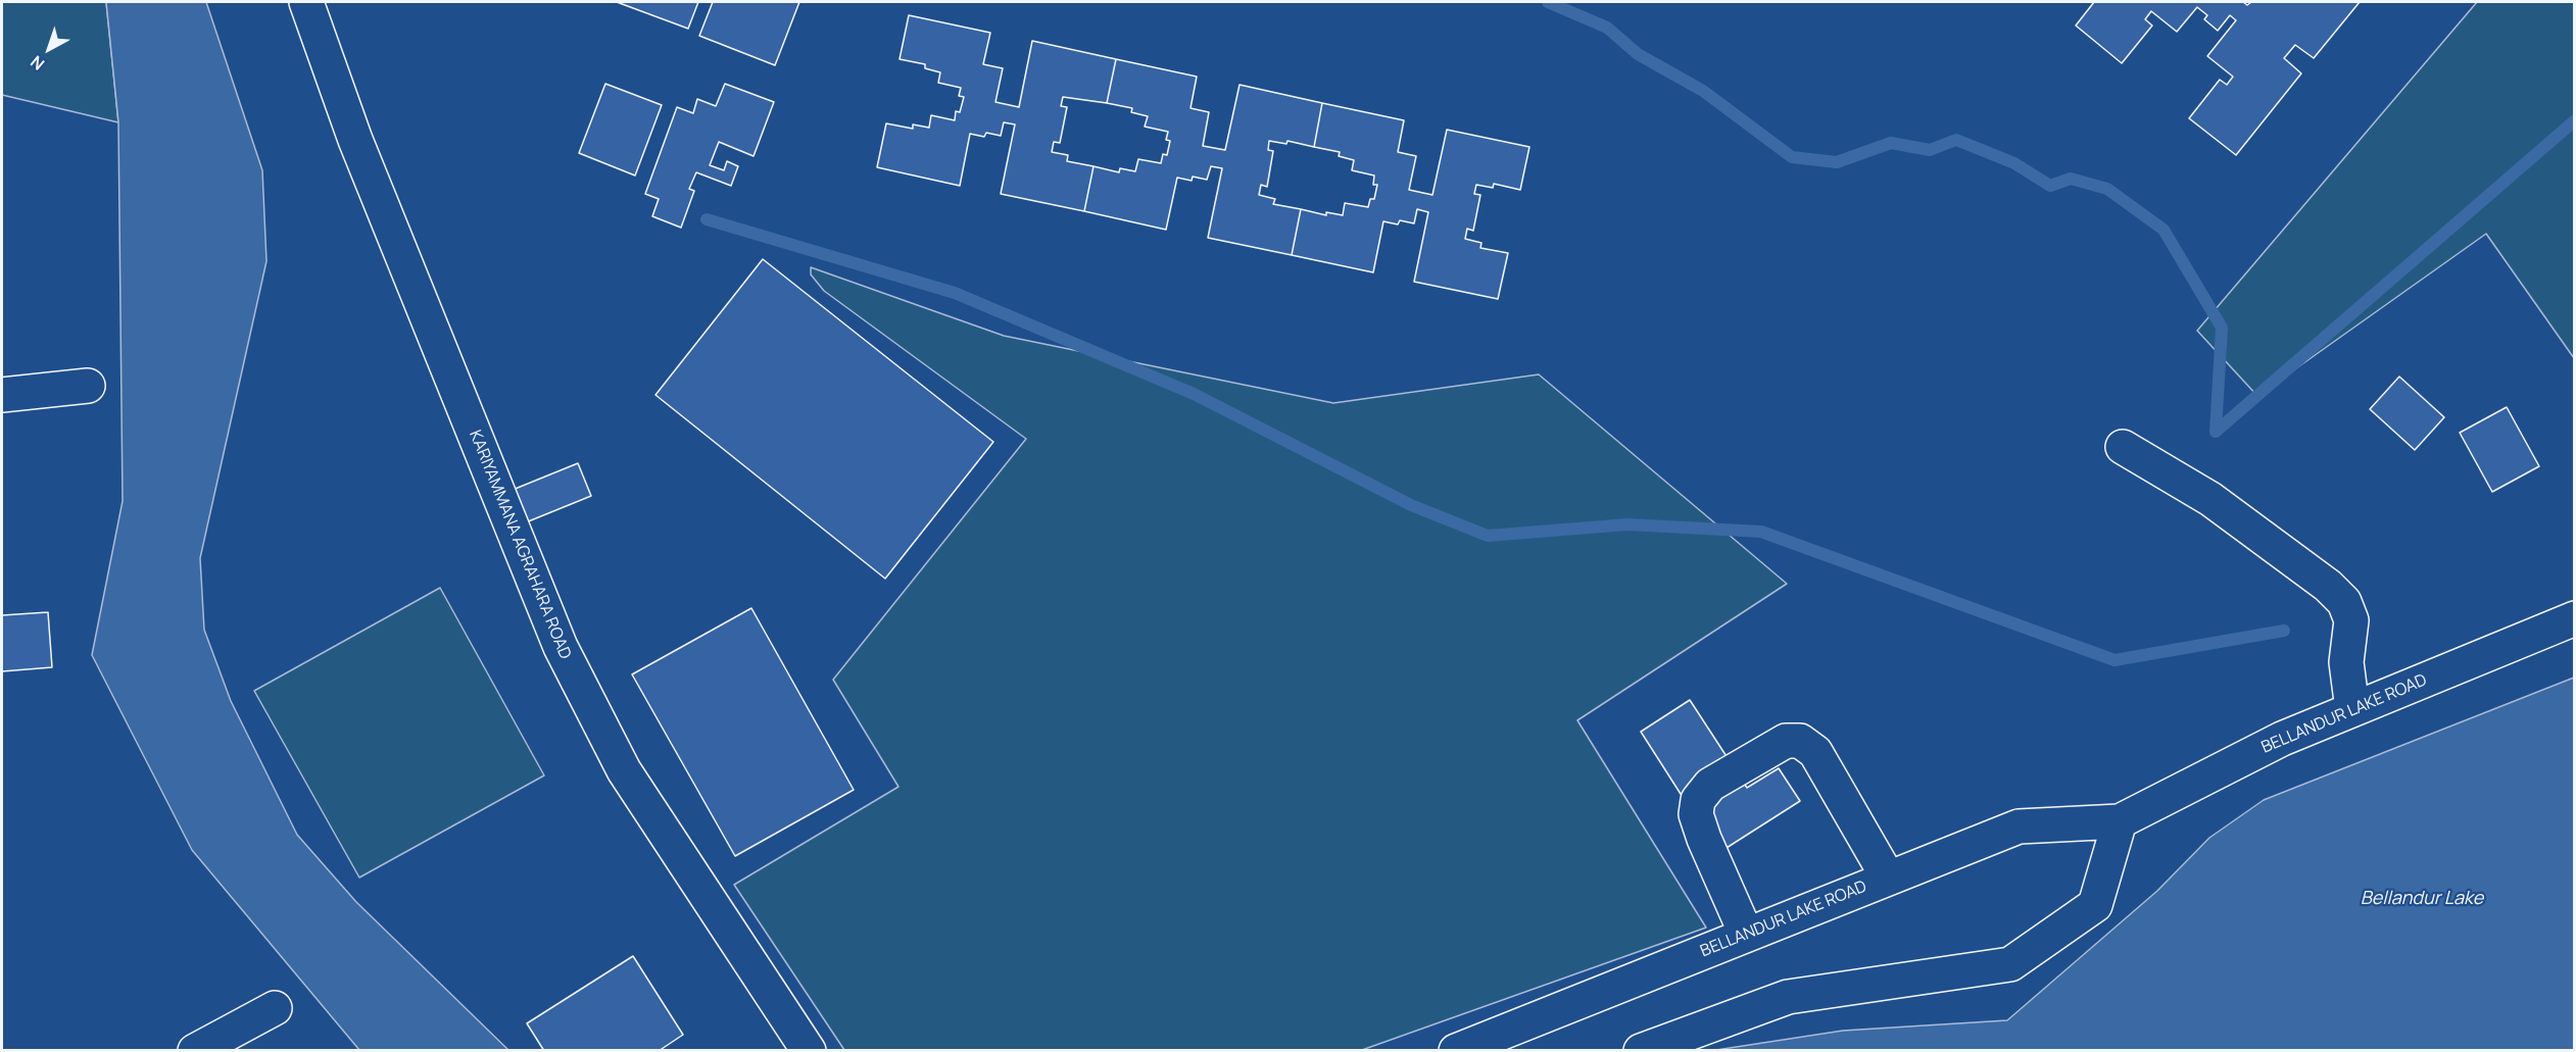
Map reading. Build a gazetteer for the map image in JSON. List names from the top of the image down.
{
  "streets": {
    "street": ["KARIYAMMANA AGRAHARA ROAD", "BELLANDUR LAKE ROAD"]
  },
  "water": ["Bellandur Lake"],
  "north": "bottom left"
}
